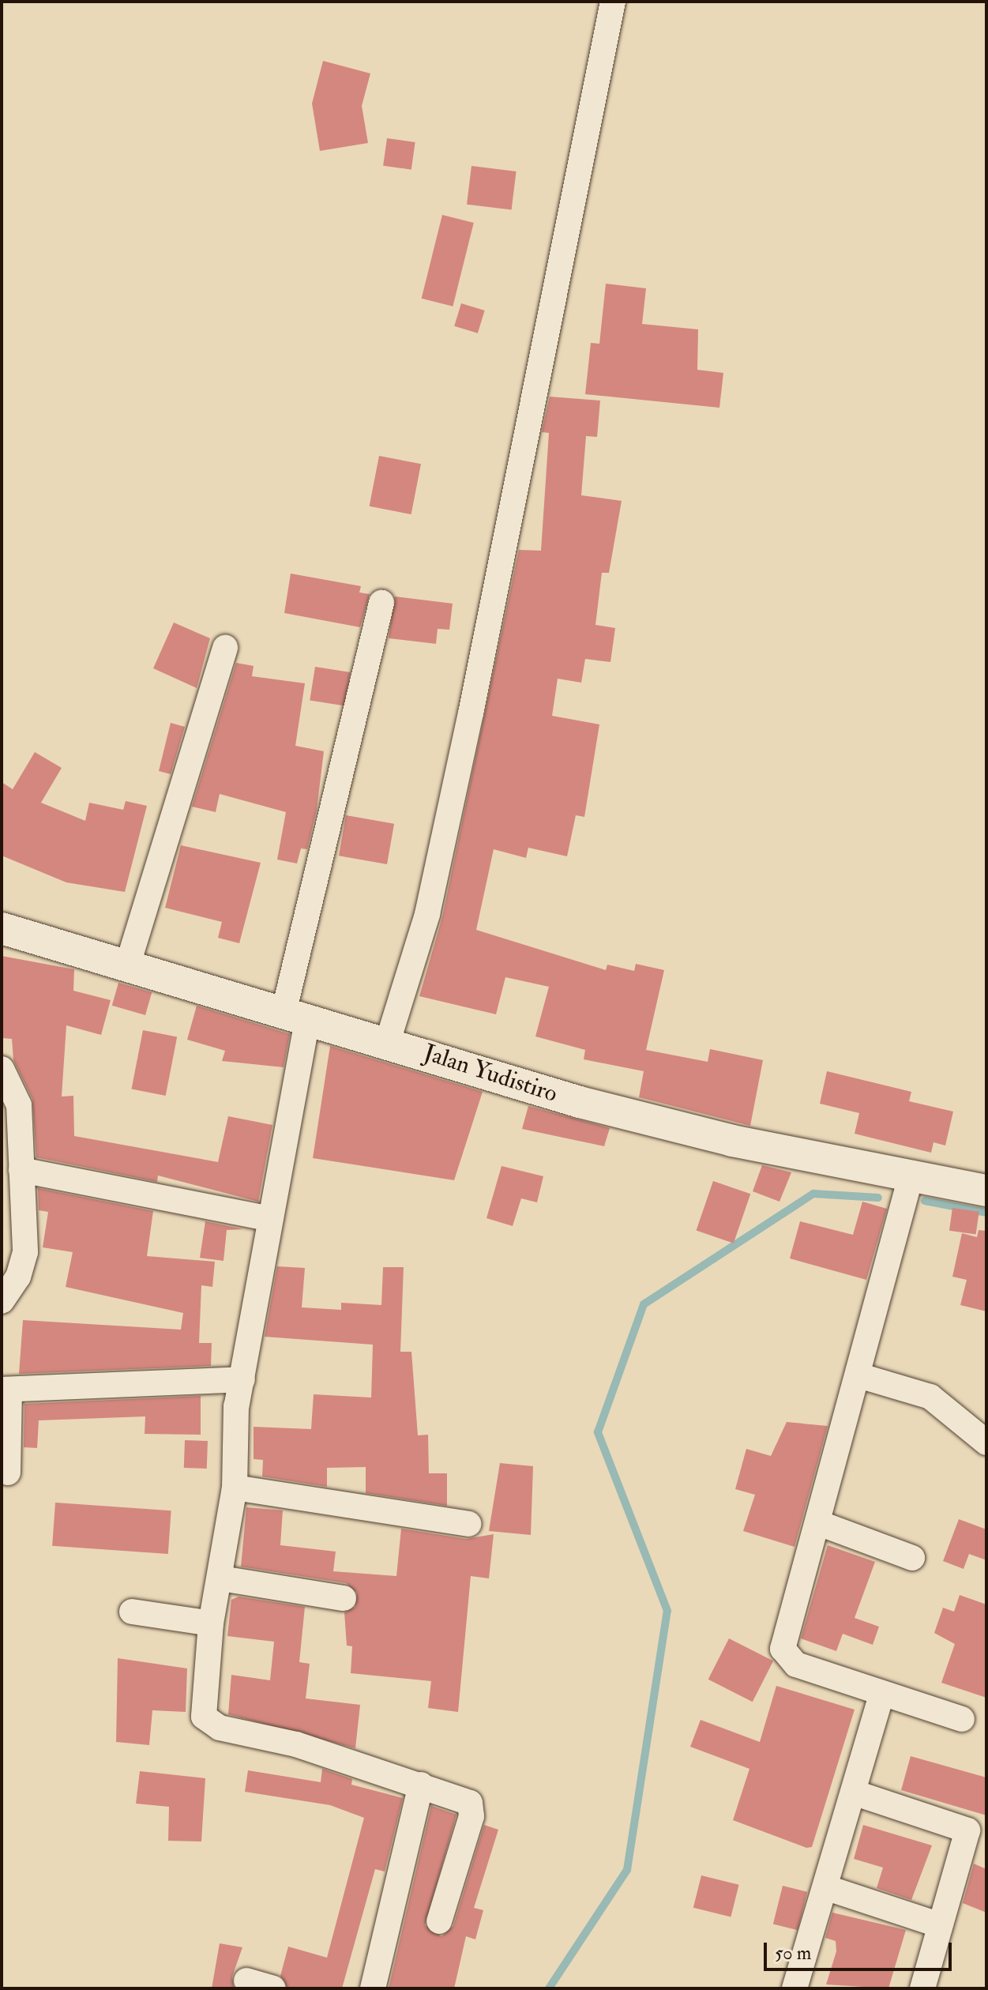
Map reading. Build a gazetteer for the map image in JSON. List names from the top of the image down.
{
  "streets": {
    "street": ["Jalan Yudistiro"]
  },
  "scale_bar": "50 m"
}
